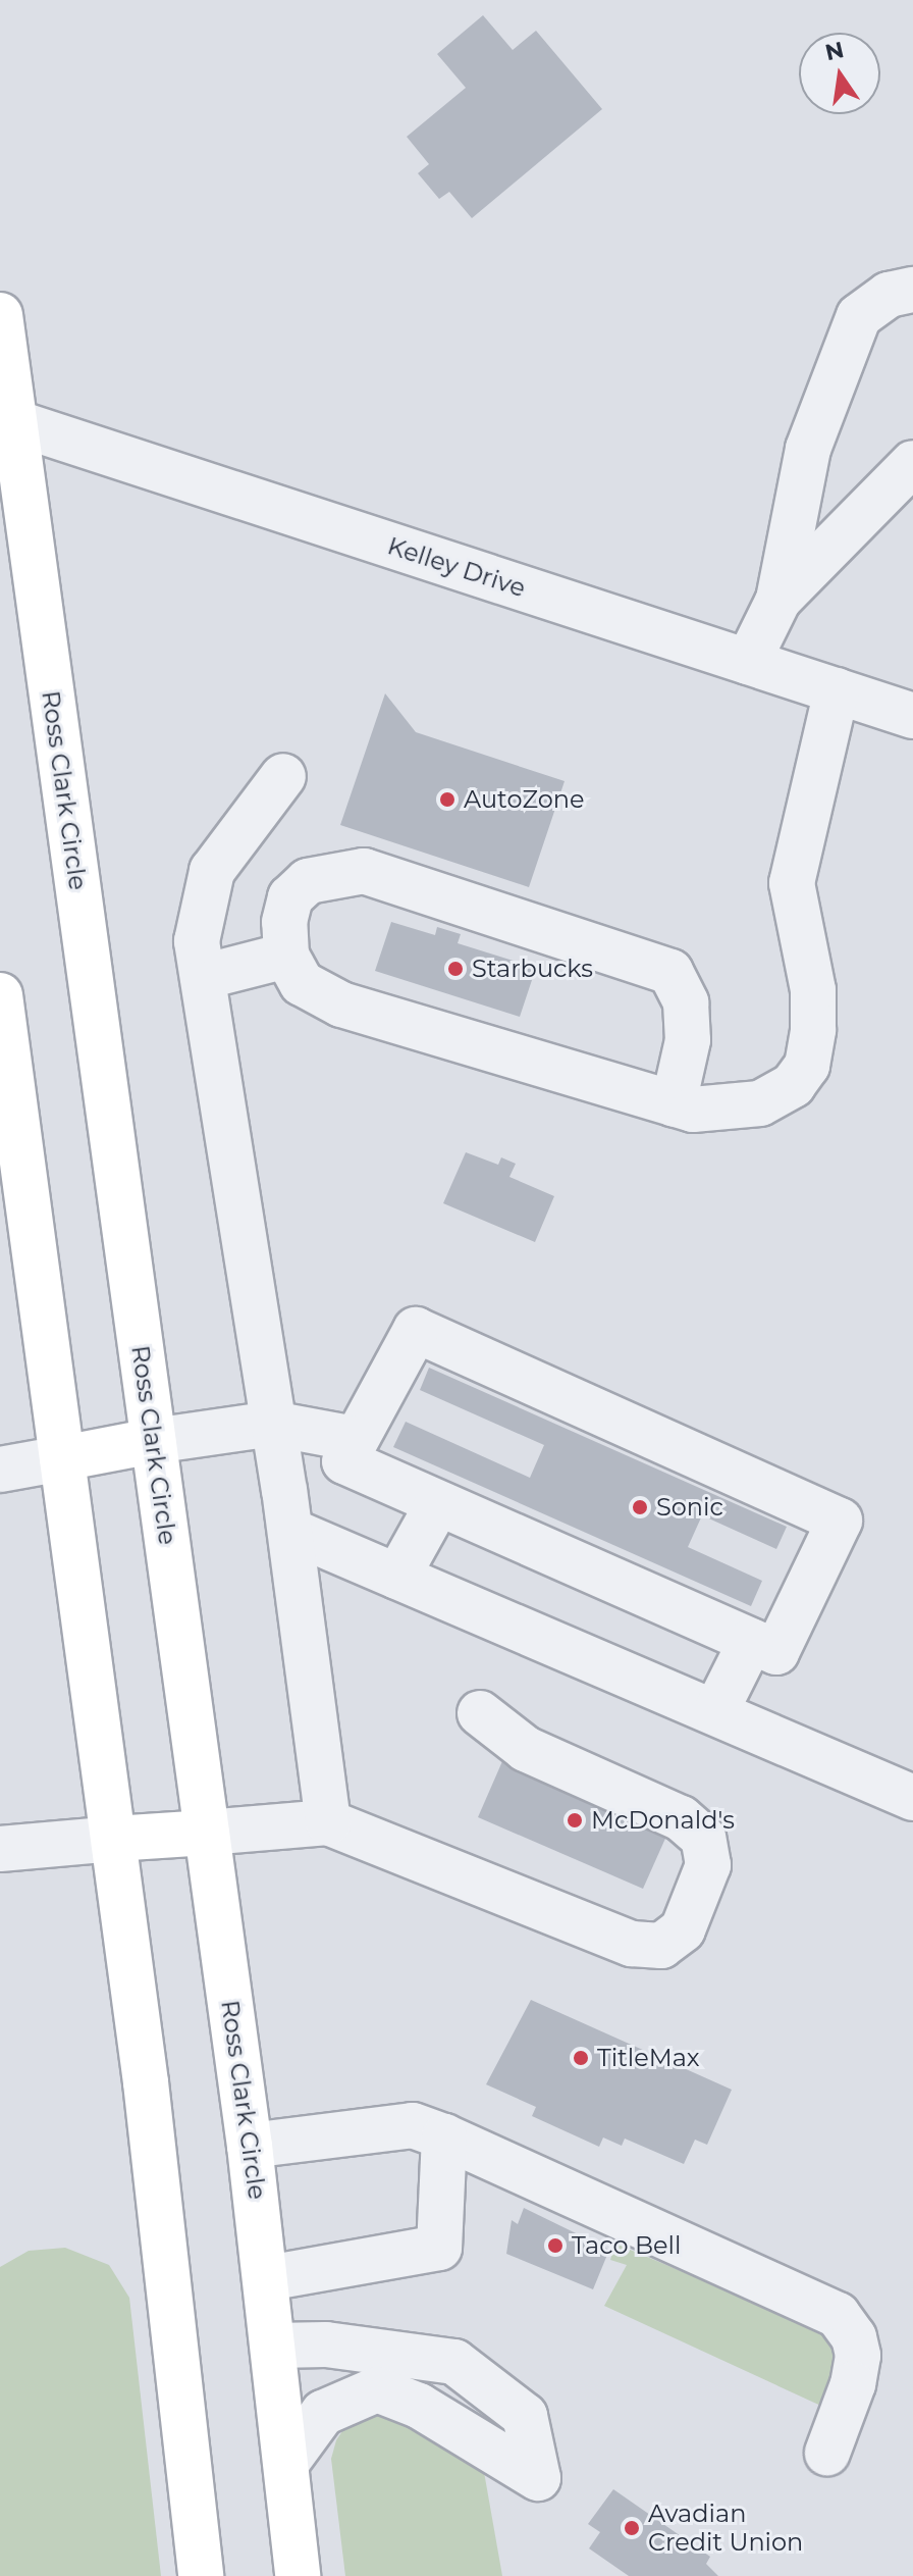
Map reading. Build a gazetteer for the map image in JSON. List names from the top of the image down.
{
  "streets": {
    "highway": ["Ross Clark Circle"],
    "street": ["Kelley Drive"]
  },
  "crossings": [
    ["Kelley Drive", "Ross Clark Circle"]
  ],
  "places": [
    "AutoZone",
    "Starbucks",
    "Sonic",
    "McDonald's",
    "TitleMax",
    "Taco Bell",
    "Avadian Credit Union"
  ],
  "north": "top"
}
